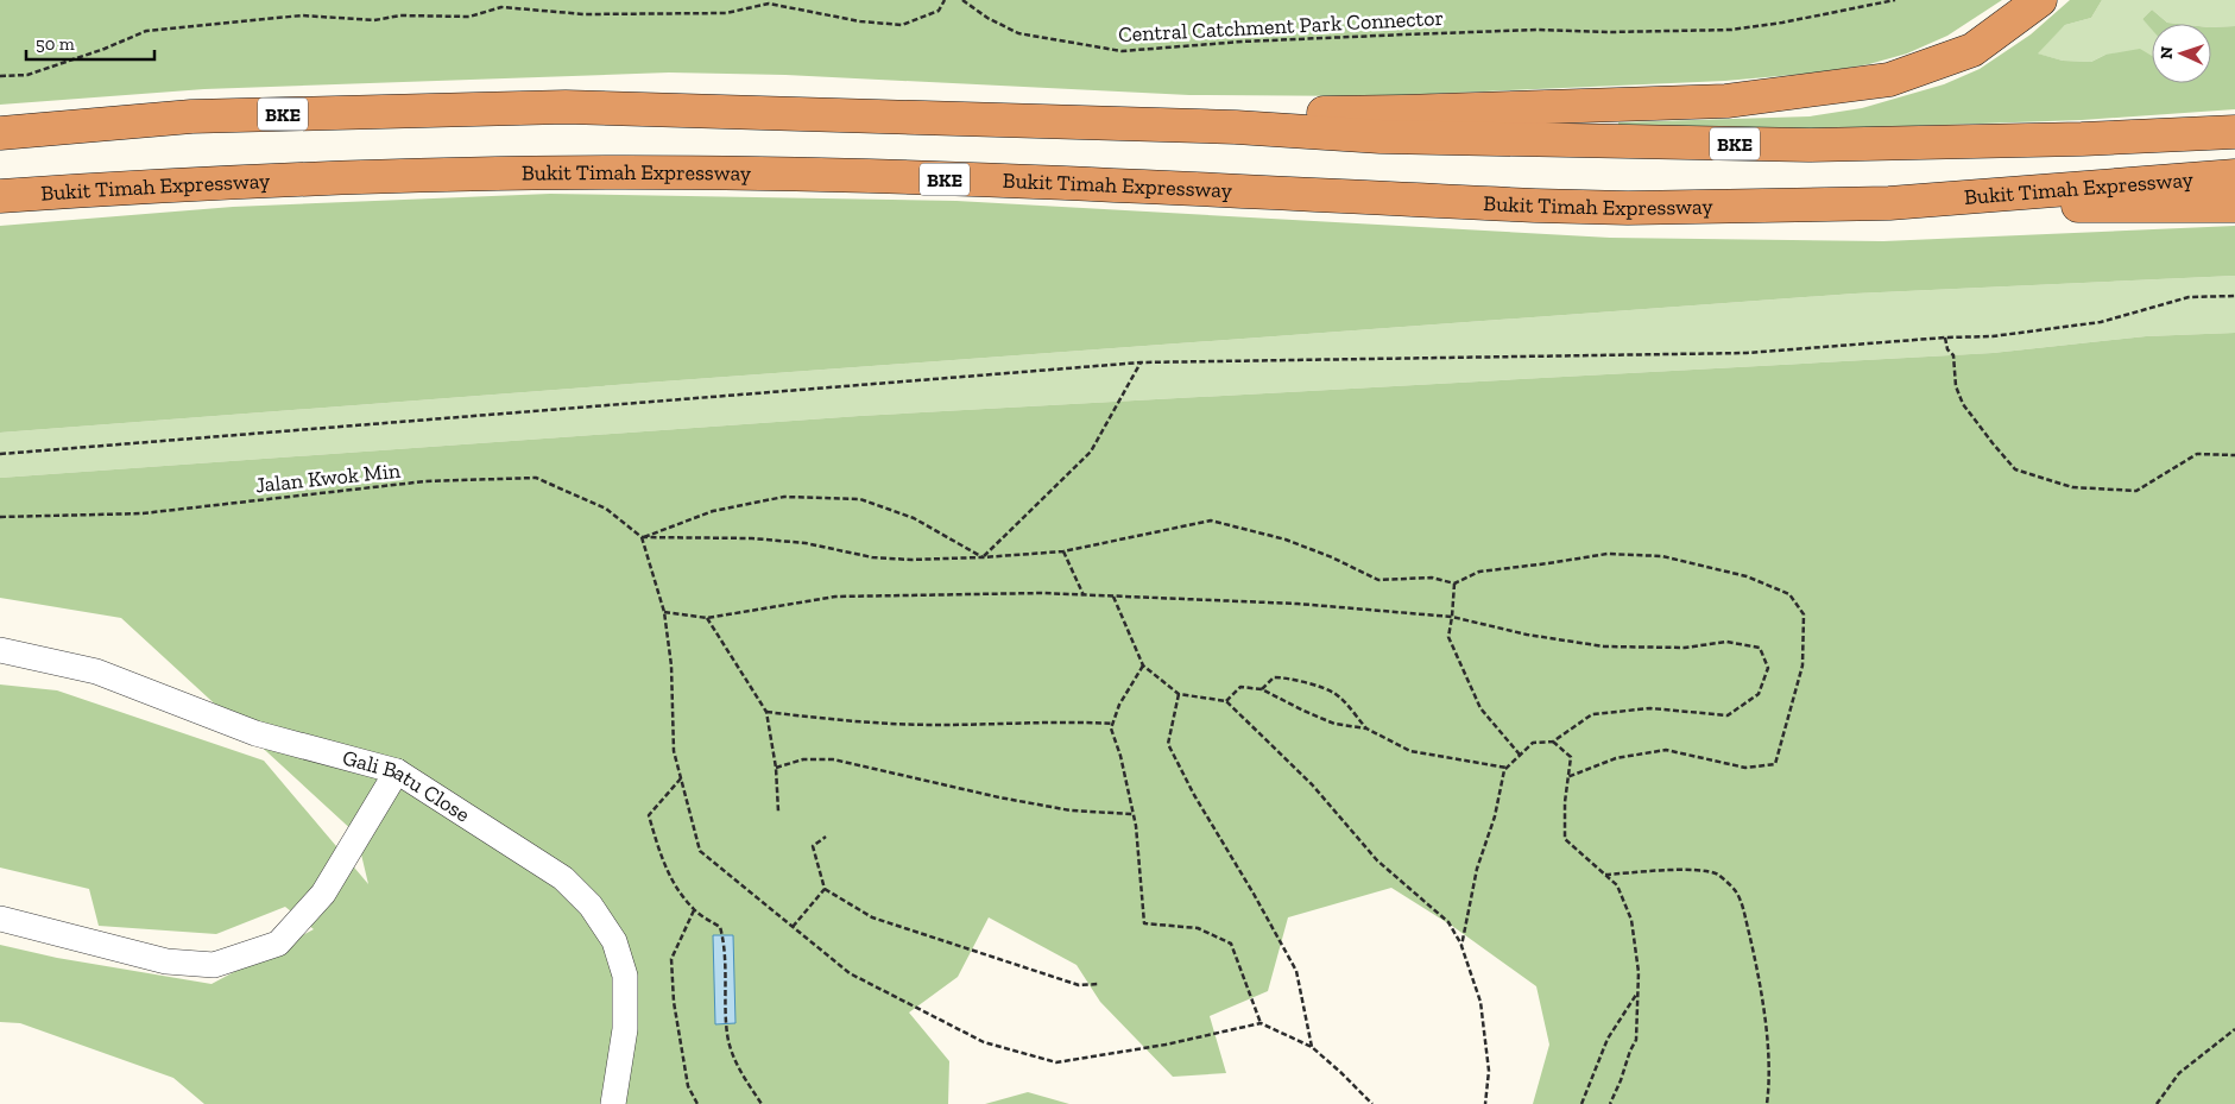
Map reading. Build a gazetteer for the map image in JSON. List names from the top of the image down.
{
  "streets": {
    "highway": ["BKE", "Bukit Timah Expressway"],
    "street": ["Gali Batu Close"],
    "path": ["Central Catchment Park Connector", "Jalan Kwok Min"]
  },
  "scale_bar": "50 m",
  "north": "left"
}
